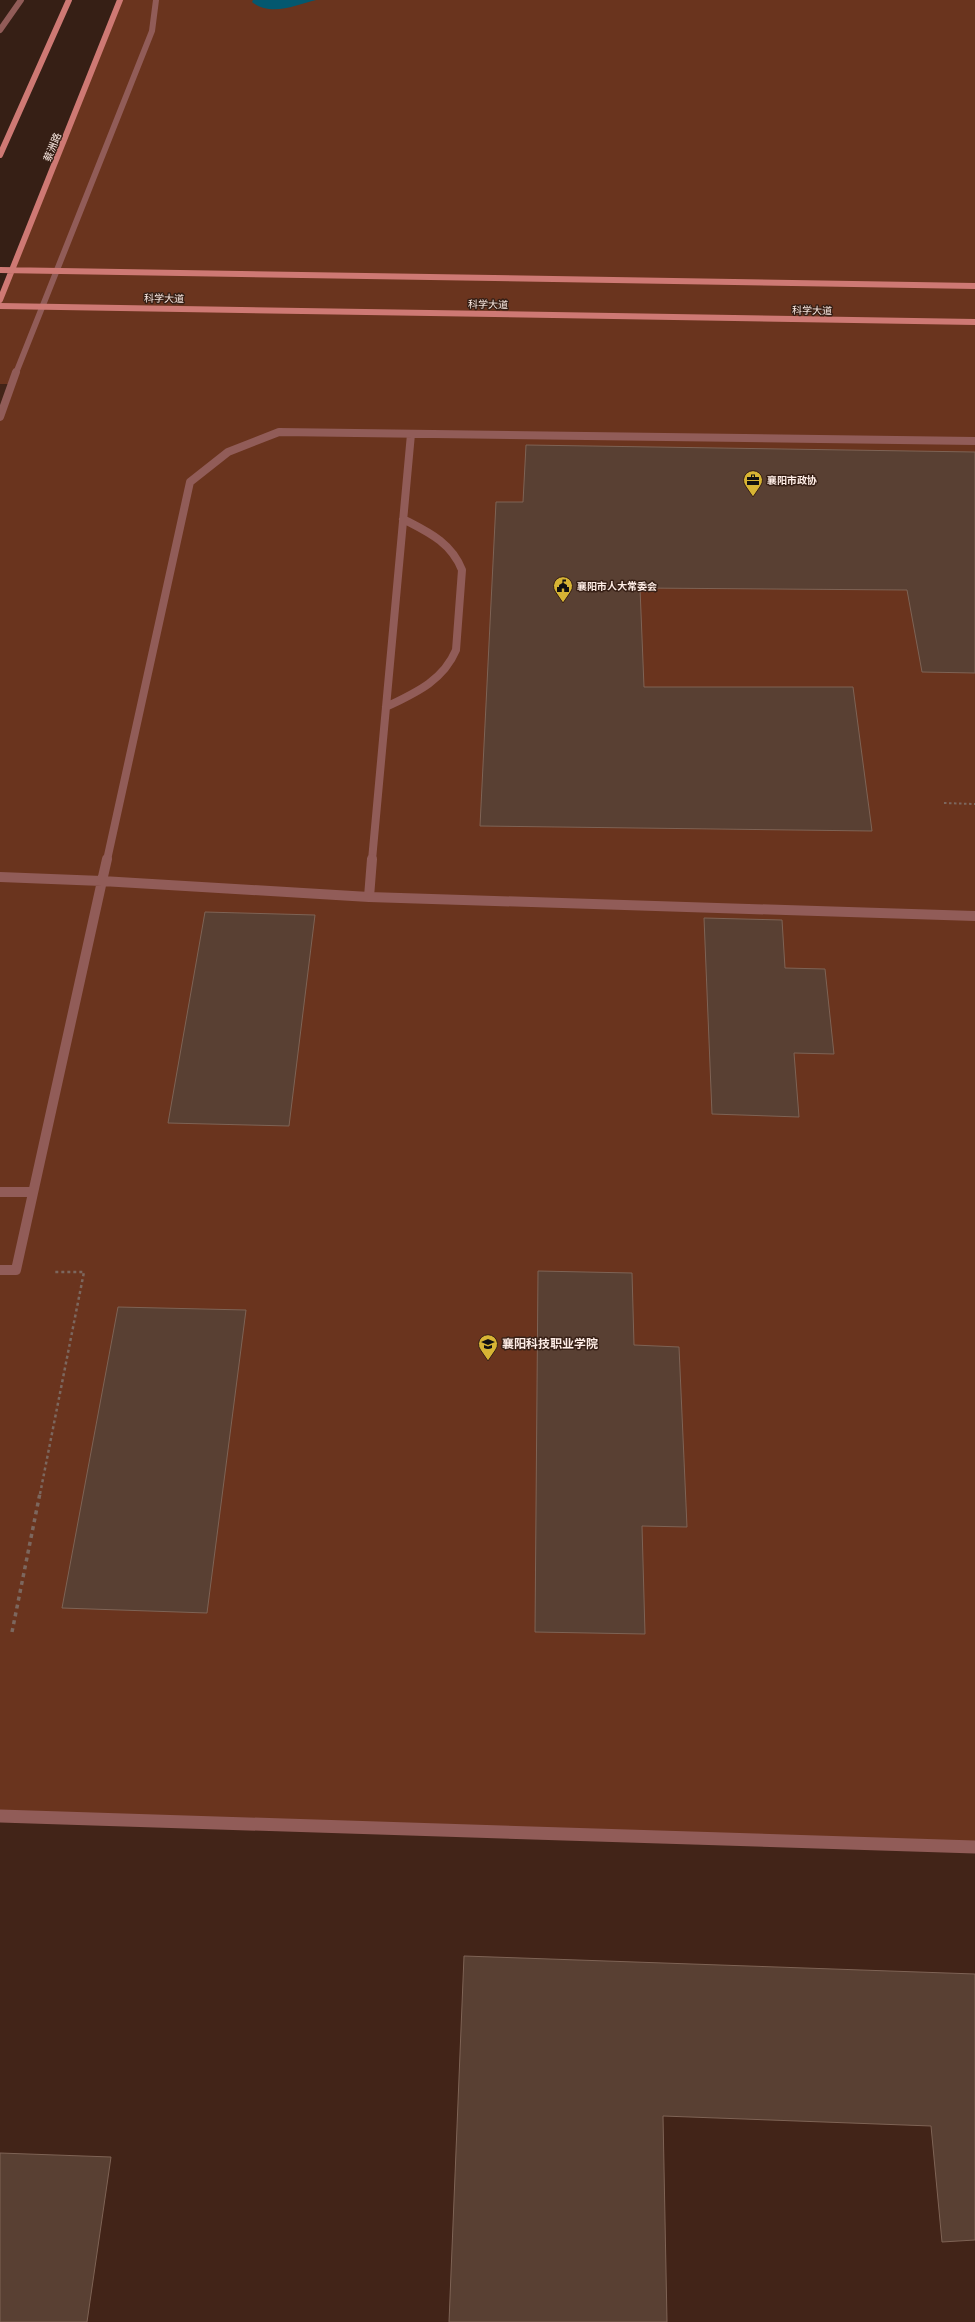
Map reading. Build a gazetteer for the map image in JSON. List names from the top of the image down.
{
  "streets": {
    "main road": ["蔡洲路", "科学大道"]
  },
  "places": {
    "office": ["襄阳市政协"],
    "public building": ["襄阳市人大常委会"],
    "school or university": ["襄阳科技职业学院"]
  }
}
